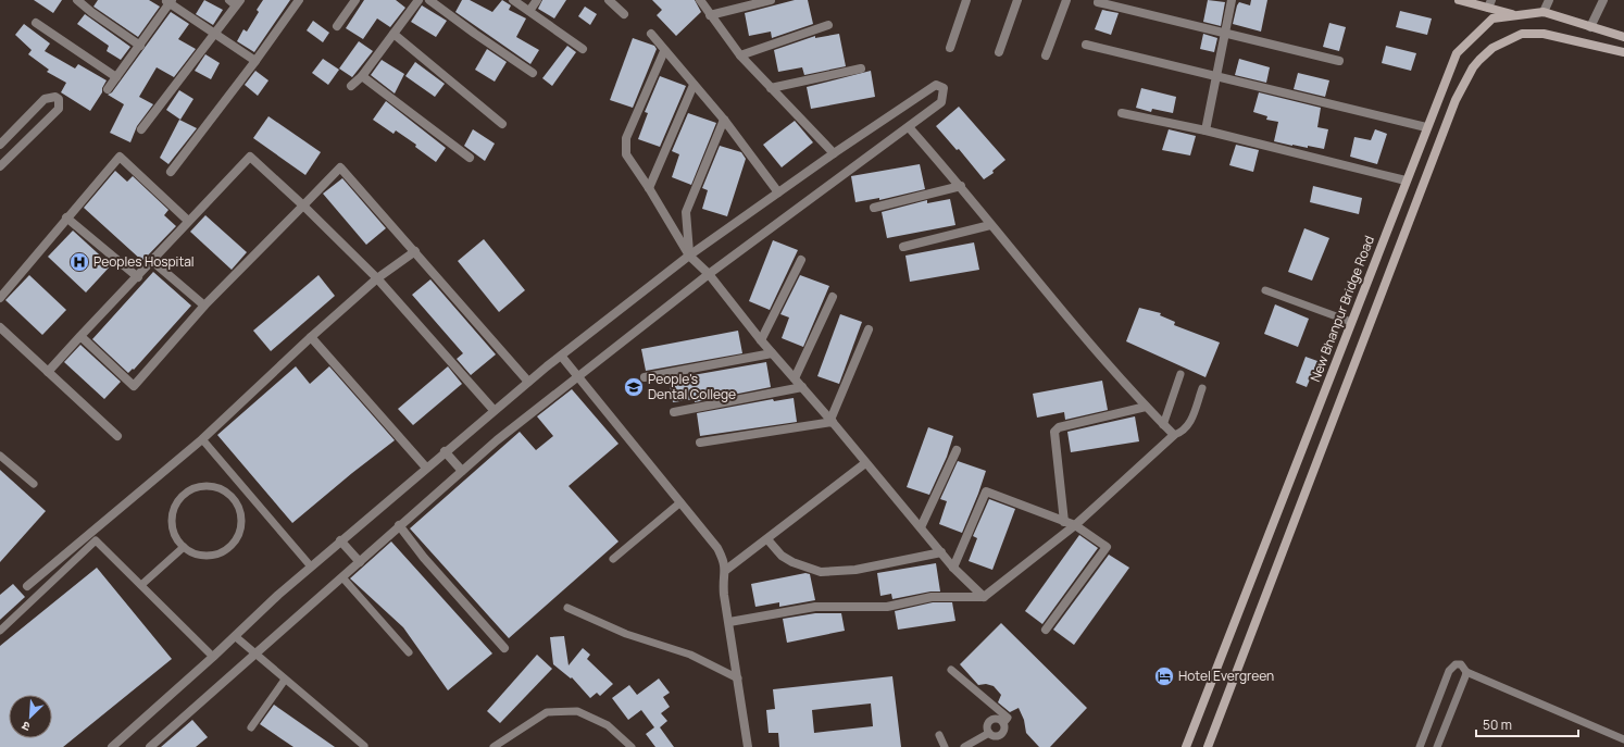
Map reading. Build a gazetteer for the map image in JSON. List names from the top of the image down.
{
  "streets": {
    "street": ["New Bhanpur Bridge Road"]
  },
  "places": {
    "hospital": ["Peoples Hospital"],
    "school or university": ["People's Dental College"],
    "hotel": ["Hotel Evergreen"]
  },
  "scale_bar": "50 m",
  "north": "bottom left"
}
